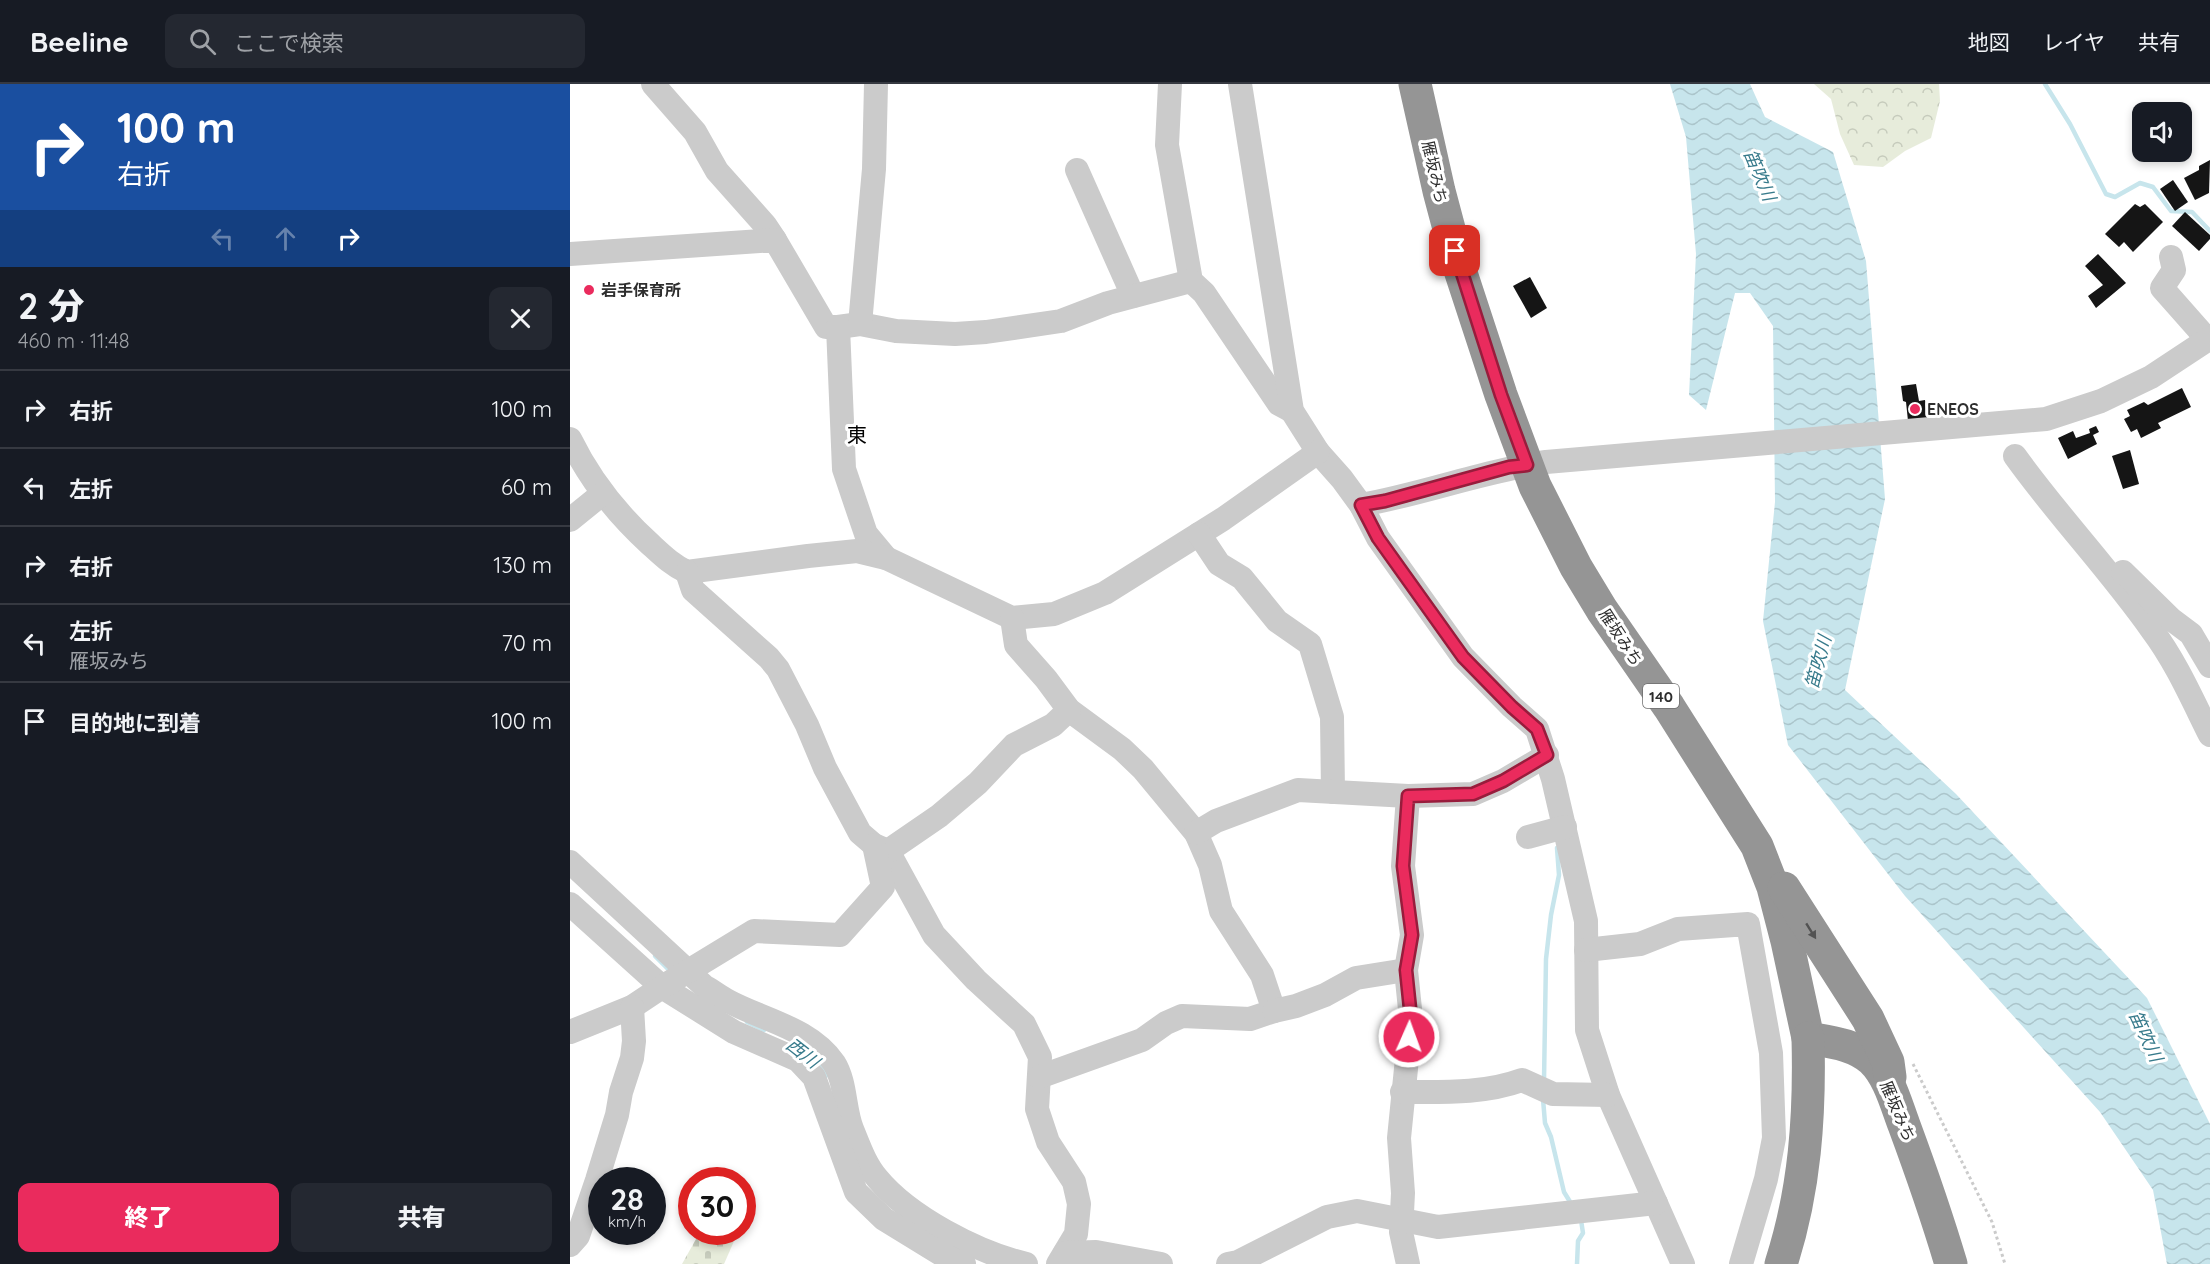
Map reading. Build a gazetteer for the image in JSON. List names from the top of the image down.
{
  "streets": {
    "highway": ["雁坂みち", "140"]
  },
  "crossings": [
    ["雁坂みち", "140"]
  ],
  "districts": ["東"],
  "water": ["笛吹川", "西川"],
  "places": ["岩手保育所", "ENEOS"],
  "page": {
    "header": "Beeline",
    "search": "ここで検索",
    "nav": ["地図", "レイヤ", "共有"],
    "turn": ["100 m", "右折"],
    "heading": ["2 分", "460 m · 11:48"],
    "list": [
      {
        "name": "右折",
        "value": "100 m"
      },
      {
        "name": "左折",
        "value": "60 m"
      },
      {
        "name": "右折",
        "value": "130 m"
      },
      {
        "name": "左折",
        "note": "雁坂みち",
        "value": "70 m"
      },
      {
        "name": "目的地に到着",
        "value": "100 m"
      }
    ],
    "speed": "28 km/h",
    "limit": "30",
    "buttons": ["終了", "共有"]
  }
}
